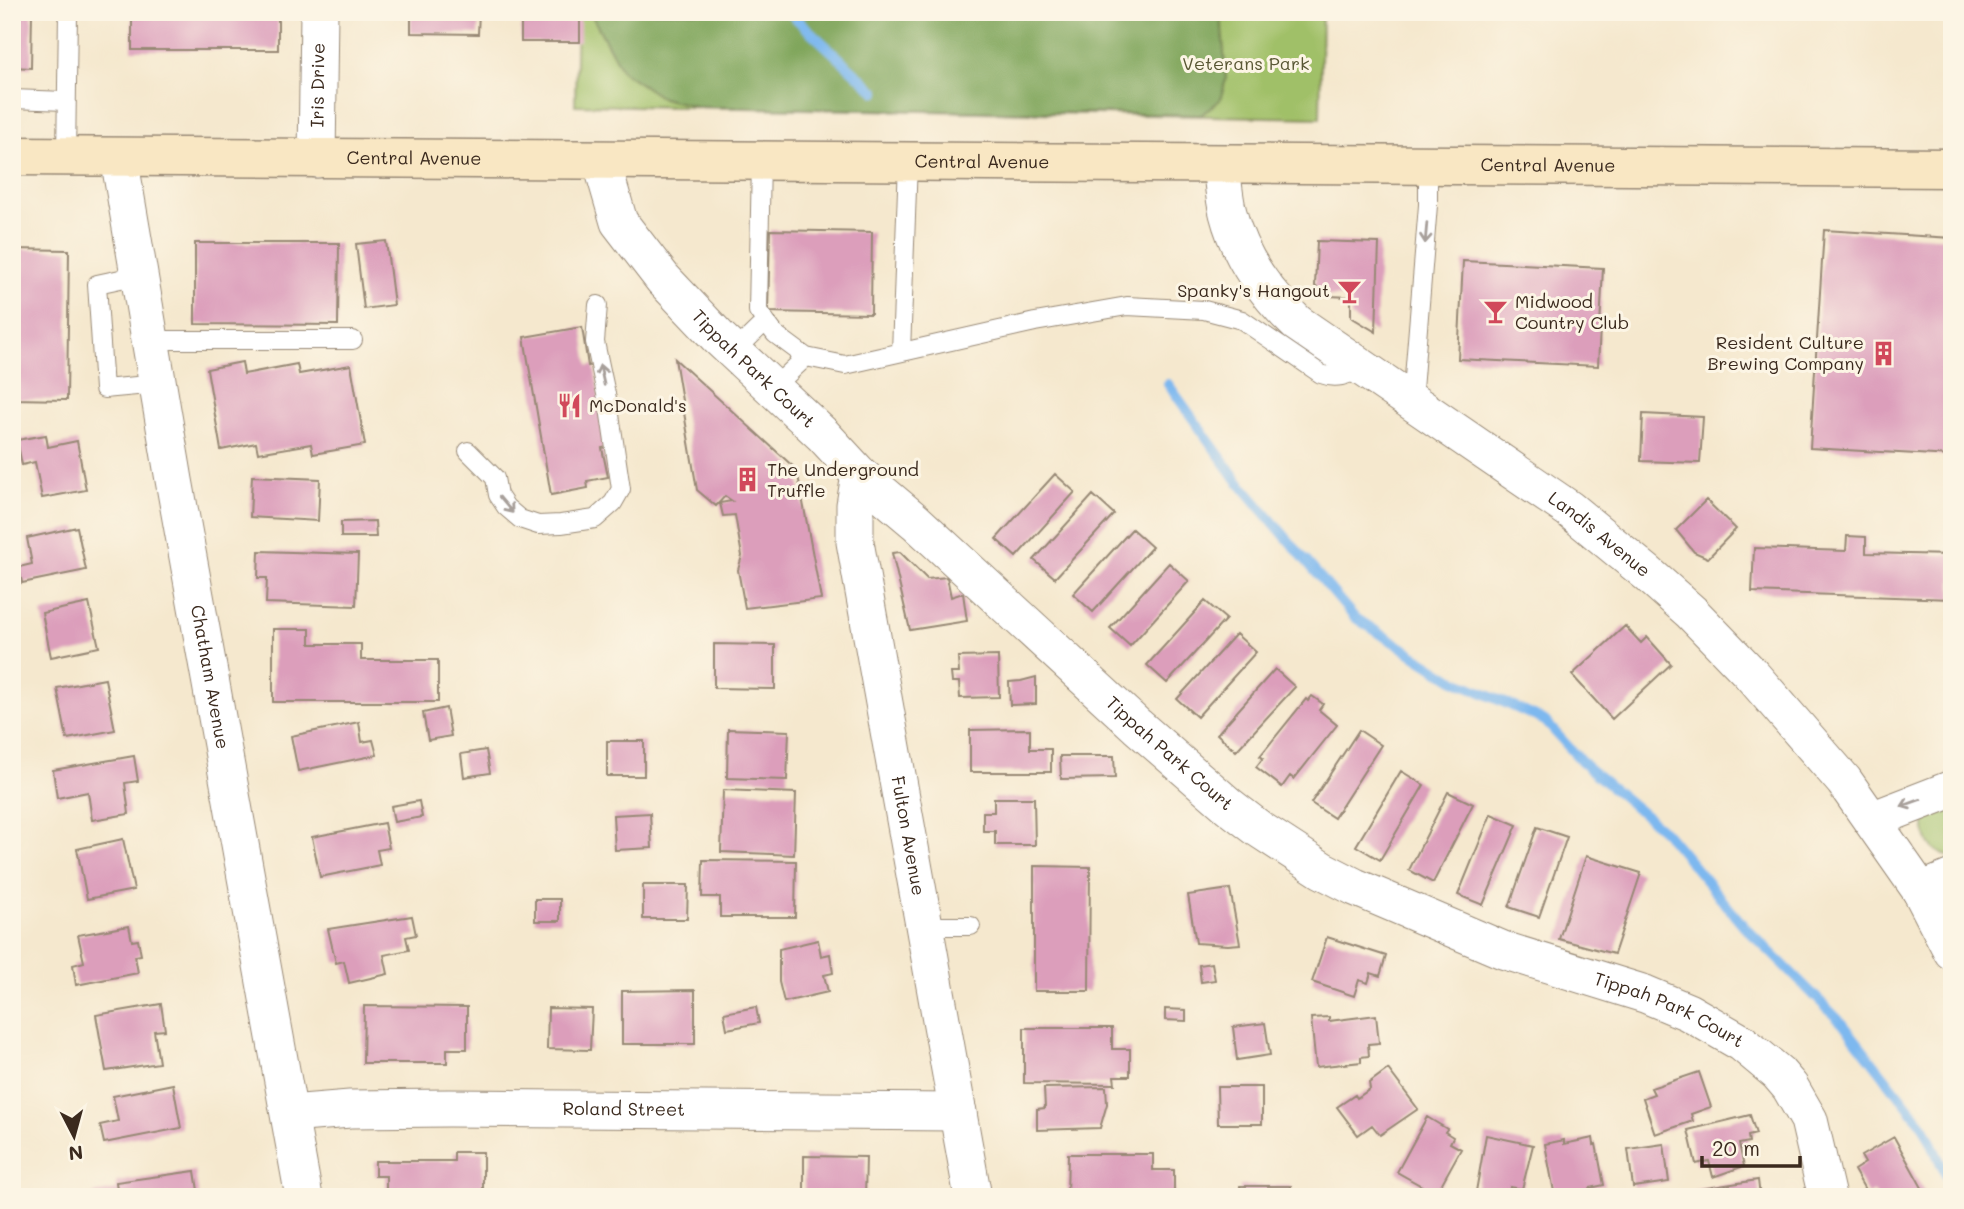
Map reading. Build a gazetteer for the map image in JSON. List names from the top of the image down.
{
  "streets": {
    "main road": ["Central Avenue"],
    "street": [
      "Iris Drive",
      "Tippah Park Court",
      "Landis Avenue",
      "Chatham Avenue",
      "Fulton Avenue",
      "Roland Street"
    ]
  },
  "crossings": [
    ["Iris Drive", "Central Avenue"],
    ["Central Avenue", "Tippah Park Court"],
    ["Central Avenue", "Landis Avenue"],
    ["Central Avenue", "Chatham Avenue"],
    ["Tippah Park Court", "Fulton Avenue"],
    ["Chatham Avenue", "Roland Street"],
    ["Fulton Avenue", "Roland Street"]
  ],
  "parks": ["Veterans Park"],
  "places": {
    "bar": ["Spanky's Hangout", "Midwood Country Club"],
    "building": ["Resident Culture Brewing Company", "The Underground Truffle"],
    "restaurant": ["McDonald's"]
  },
  "scale_bar": "20 m",
  "north": "bottom"
}
